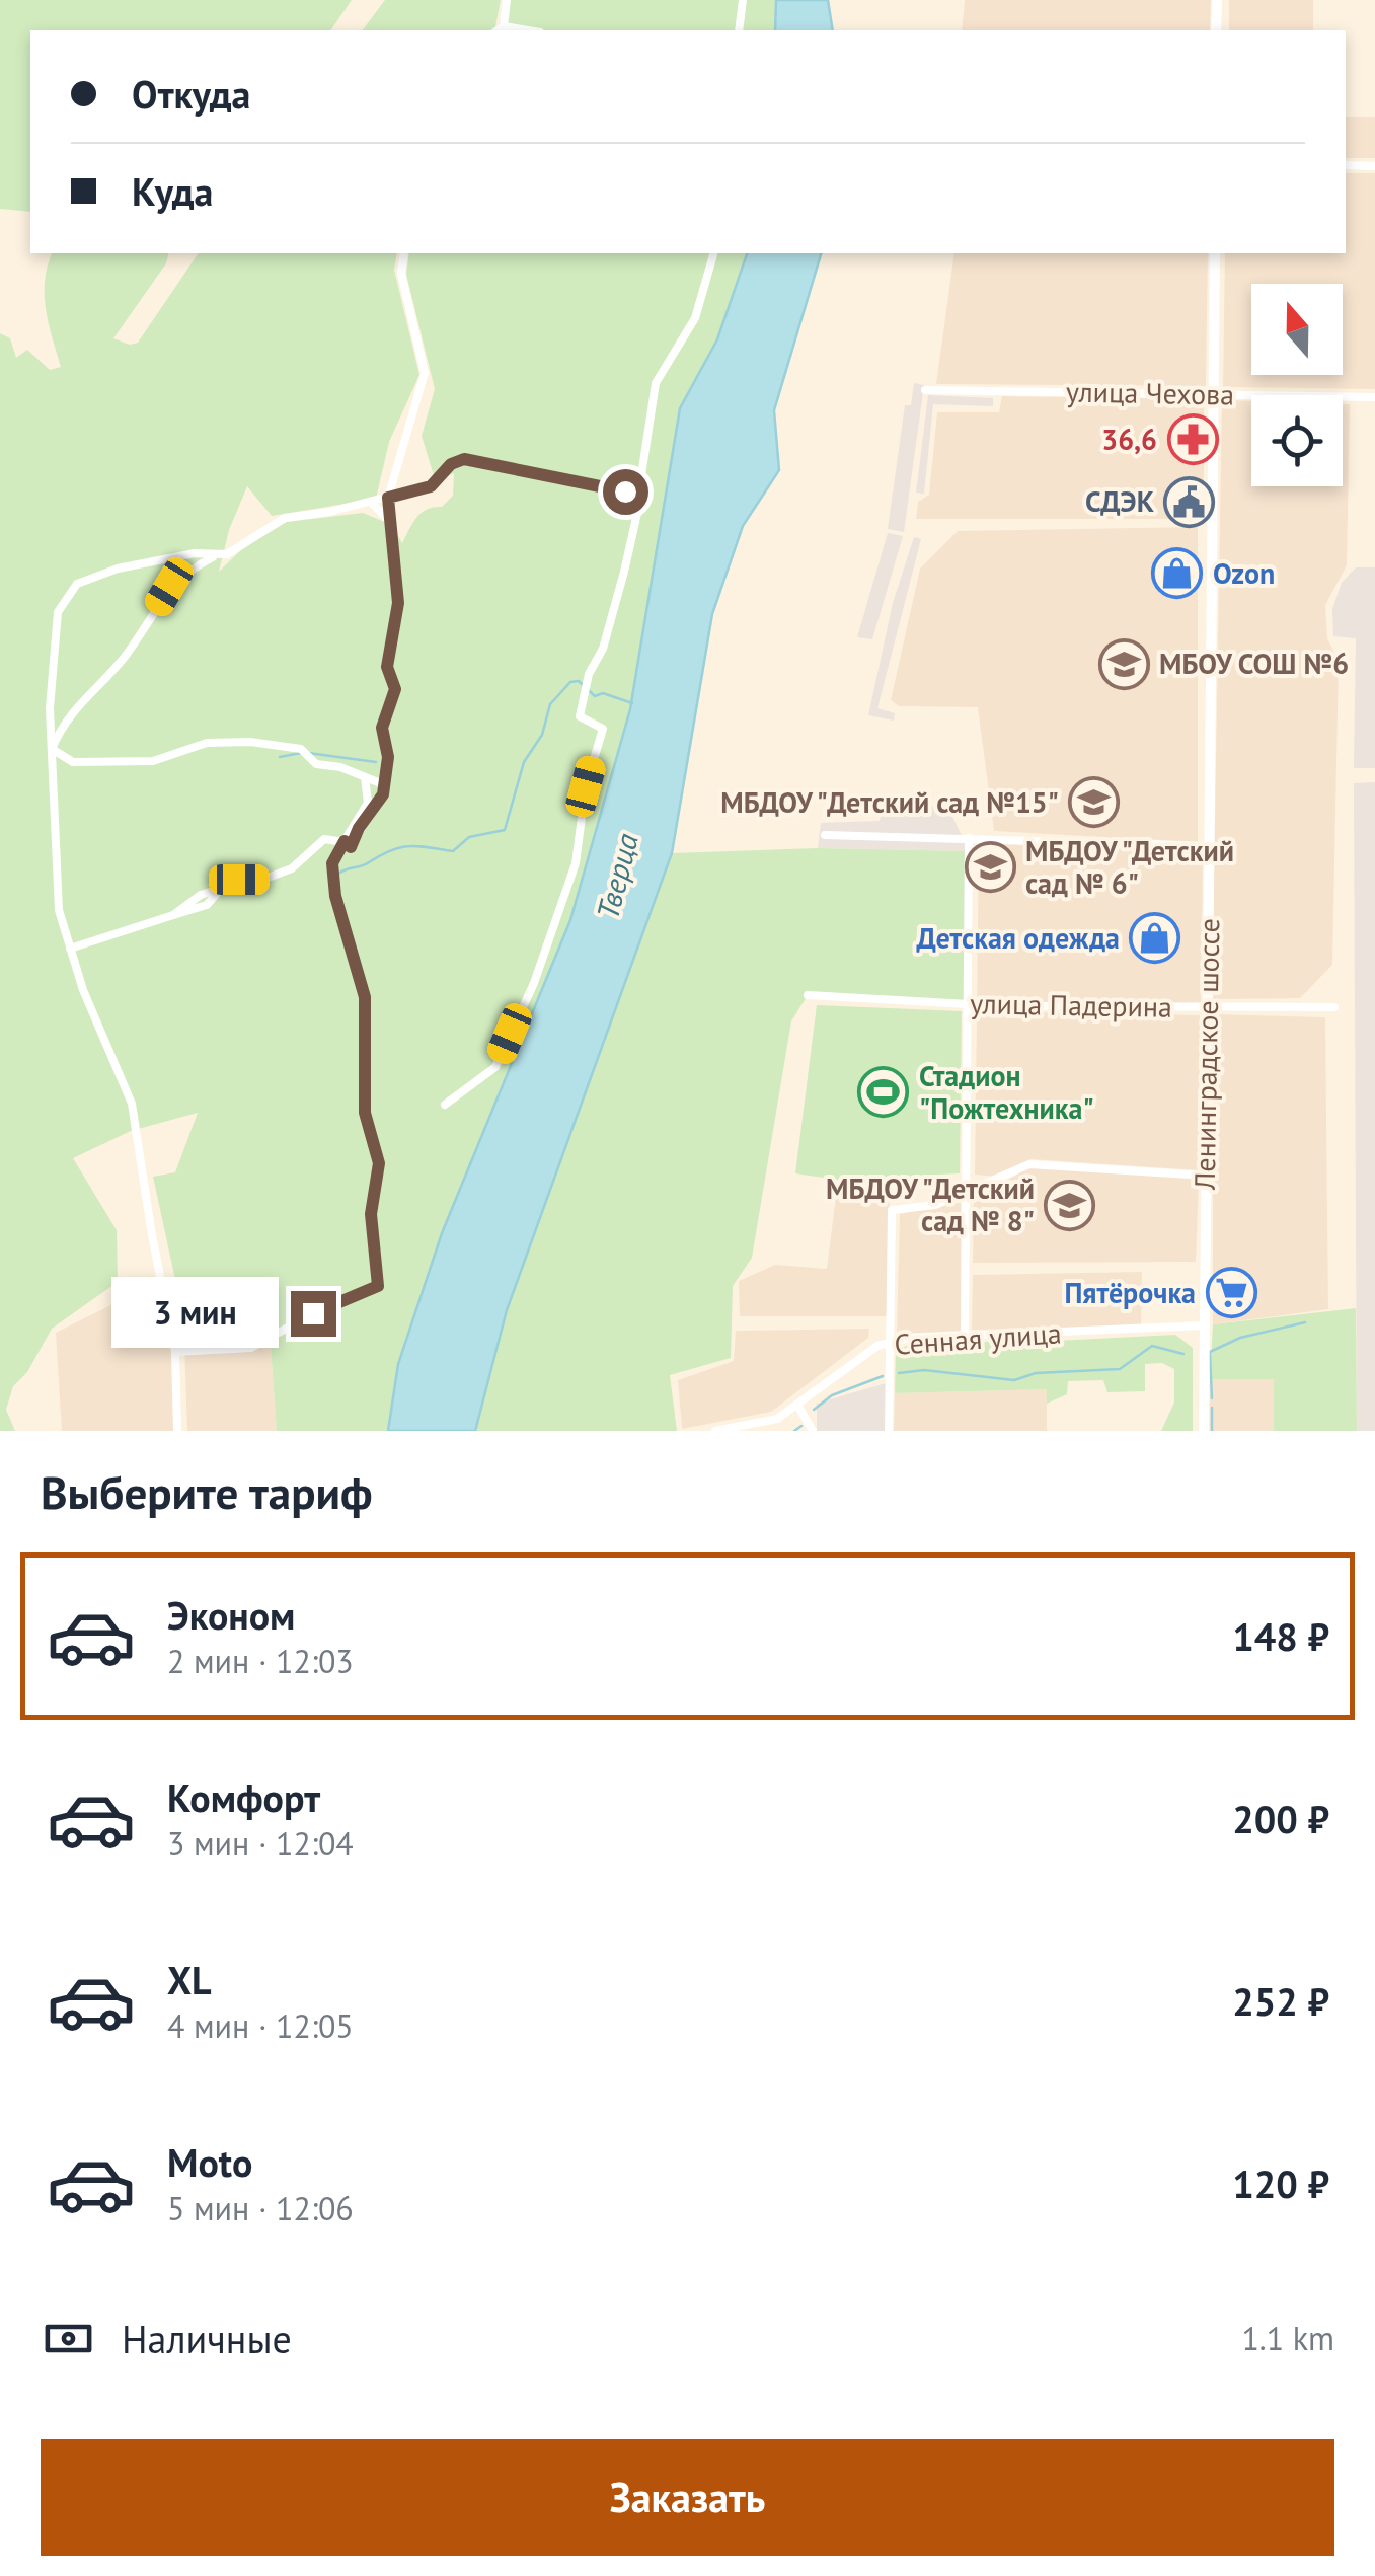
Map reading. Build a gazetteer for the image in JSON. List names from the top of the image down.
{
  "streets": {
    "main road": ["Ленинградское шоссе"],
    "street": ["улица Чехова", "улица Падерина", "Сенная улица"]
  },
  "crossings": [
    ["улица Чехова", "Ленинградское шоссе"],
    ["улица Падерина", "Ленинградское шоссе"],
    ["Ленинградское шоссе", "Сенная улица"]
  ],
  "water": ["Тверца"],
  "places": {
    "pharmacy": ["36,6"],
    "public building": ["СДЭК"],
    "shop": ["Ozon", "Детская одежда"],
    "school or university": [
      "МБОУ СОШ №6",
      "МБДОУ \"Детский сад №15\"",
      "МБДОУ \"Детский сад № 6\"",
      "МБДОУ \"Детский сад № 8\""
    ],
    "sports": ["Стадион \"Пожтехника\""],
    "supermarket": ["Пятёрочка"]
  },
  "north": "top",
  "page": {
    "banner": ["Откуда", "Куда"],
    "bubble": "3 мин",
    "heading": "Выберите тариф",
    "list": [
      {
        "name": "Эконом",
        "note": "2 мин · 12:03",
        "value": "148 ₽"
      },
      {
        "name": "Комфорт",
        "note": "3 мин · 12:04",
        "value": "200 ₽"
      },
      {
        "name": "XL",
        "note": "4 мин · 12:05",
        "value": "252 ₽"
      },
      {
        "name": "Moto",
        "note": "5 мин · 12:06",
        "value": "120 ₽"
      }
    ],
    "pay": ["Наличные", "1.1 km"],
    "buttons": "Заказать"
  }
}
